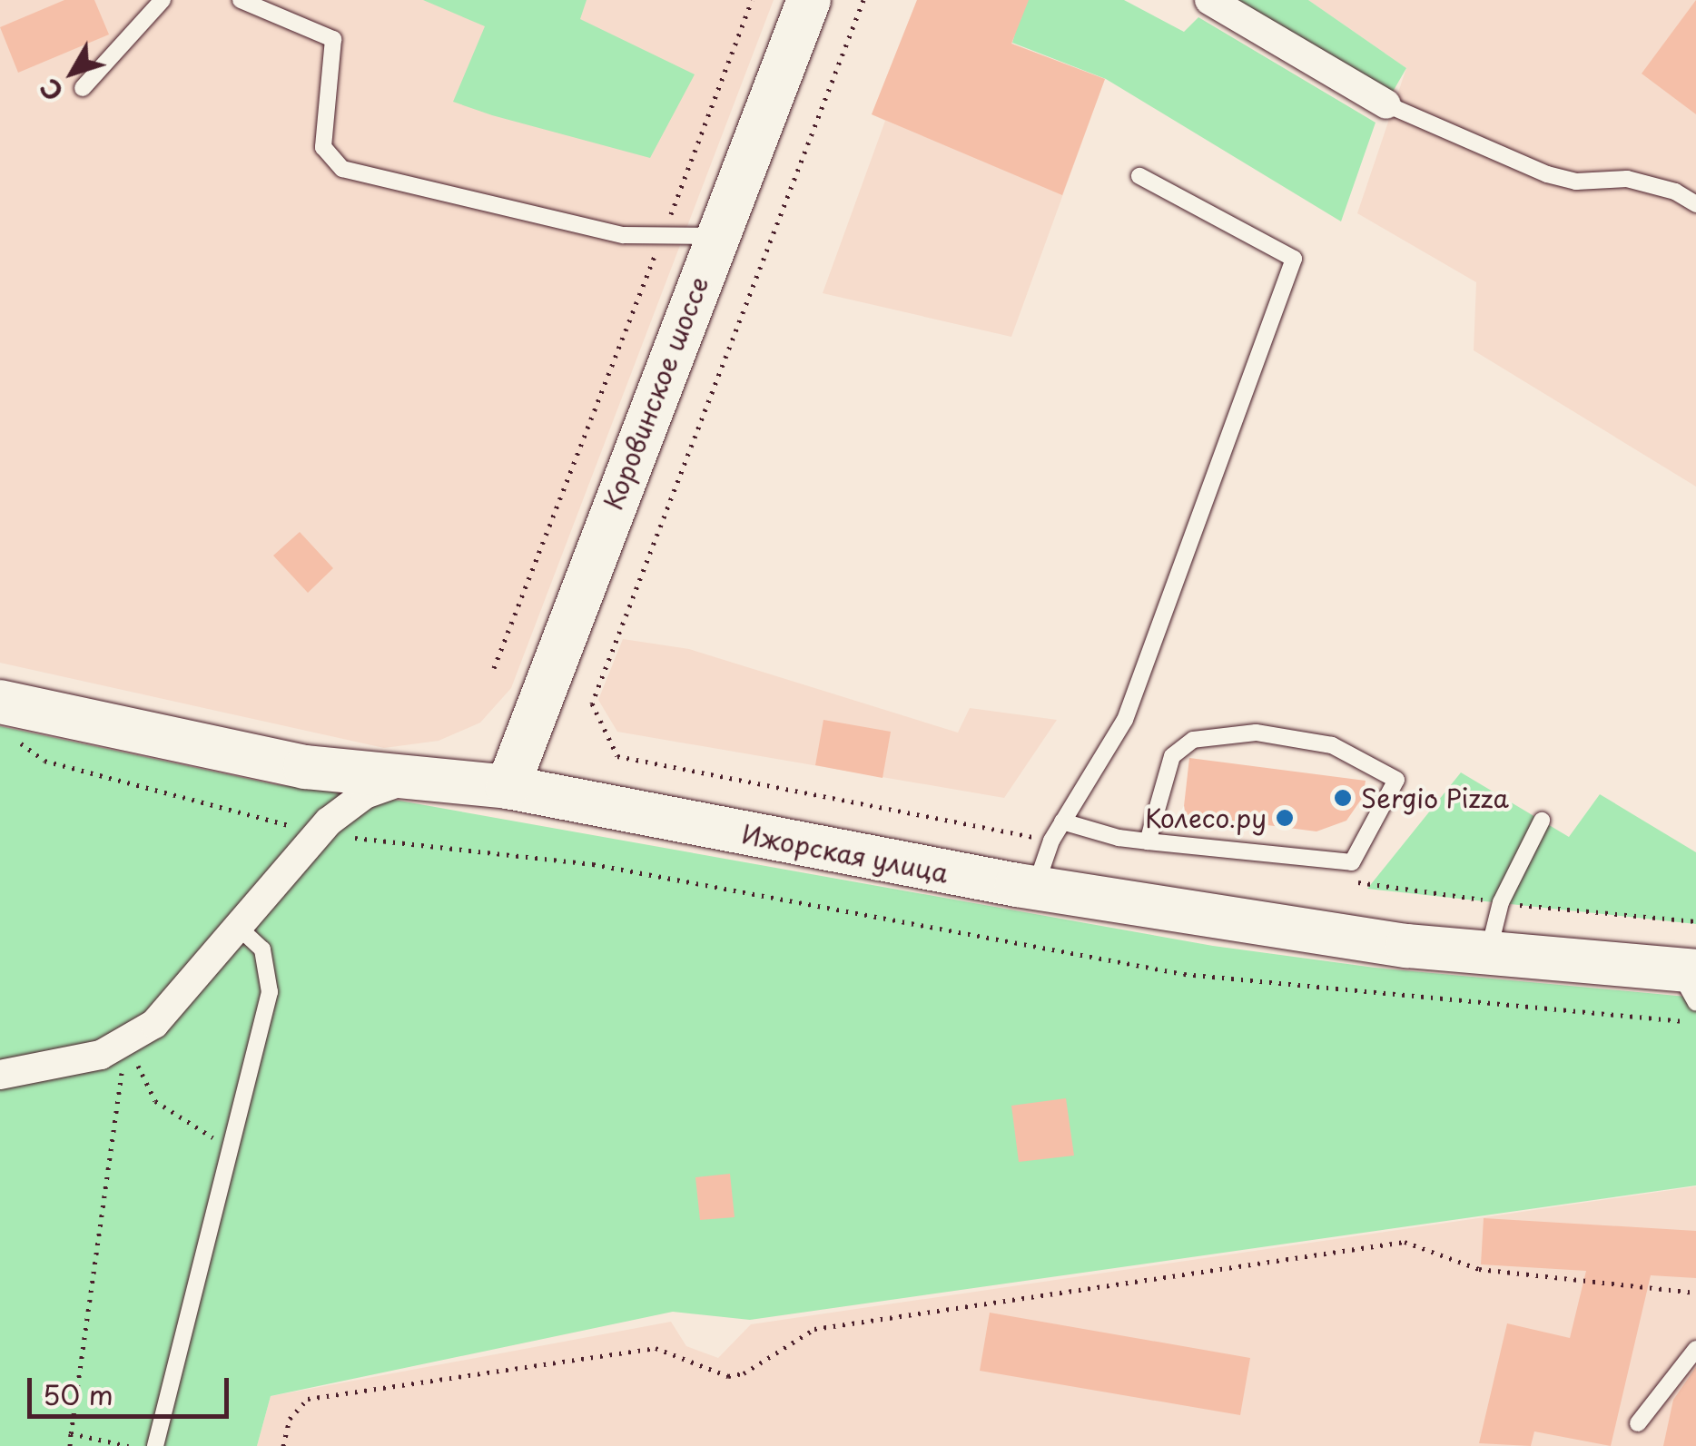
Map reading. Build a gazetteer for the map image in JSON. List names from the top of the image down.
{
  "streets": {
    "main road": ["Коровинское шоссе", "Ижорская улица"]
  },
  "crossings": [
    ["Коровинское шоссе", "Ижорская улица"]
  ],
  "places": ["Sergio Pizza", "Колесо.ру"],
  "scale_bar": "50 m",
  "north": "bottom left"
}
